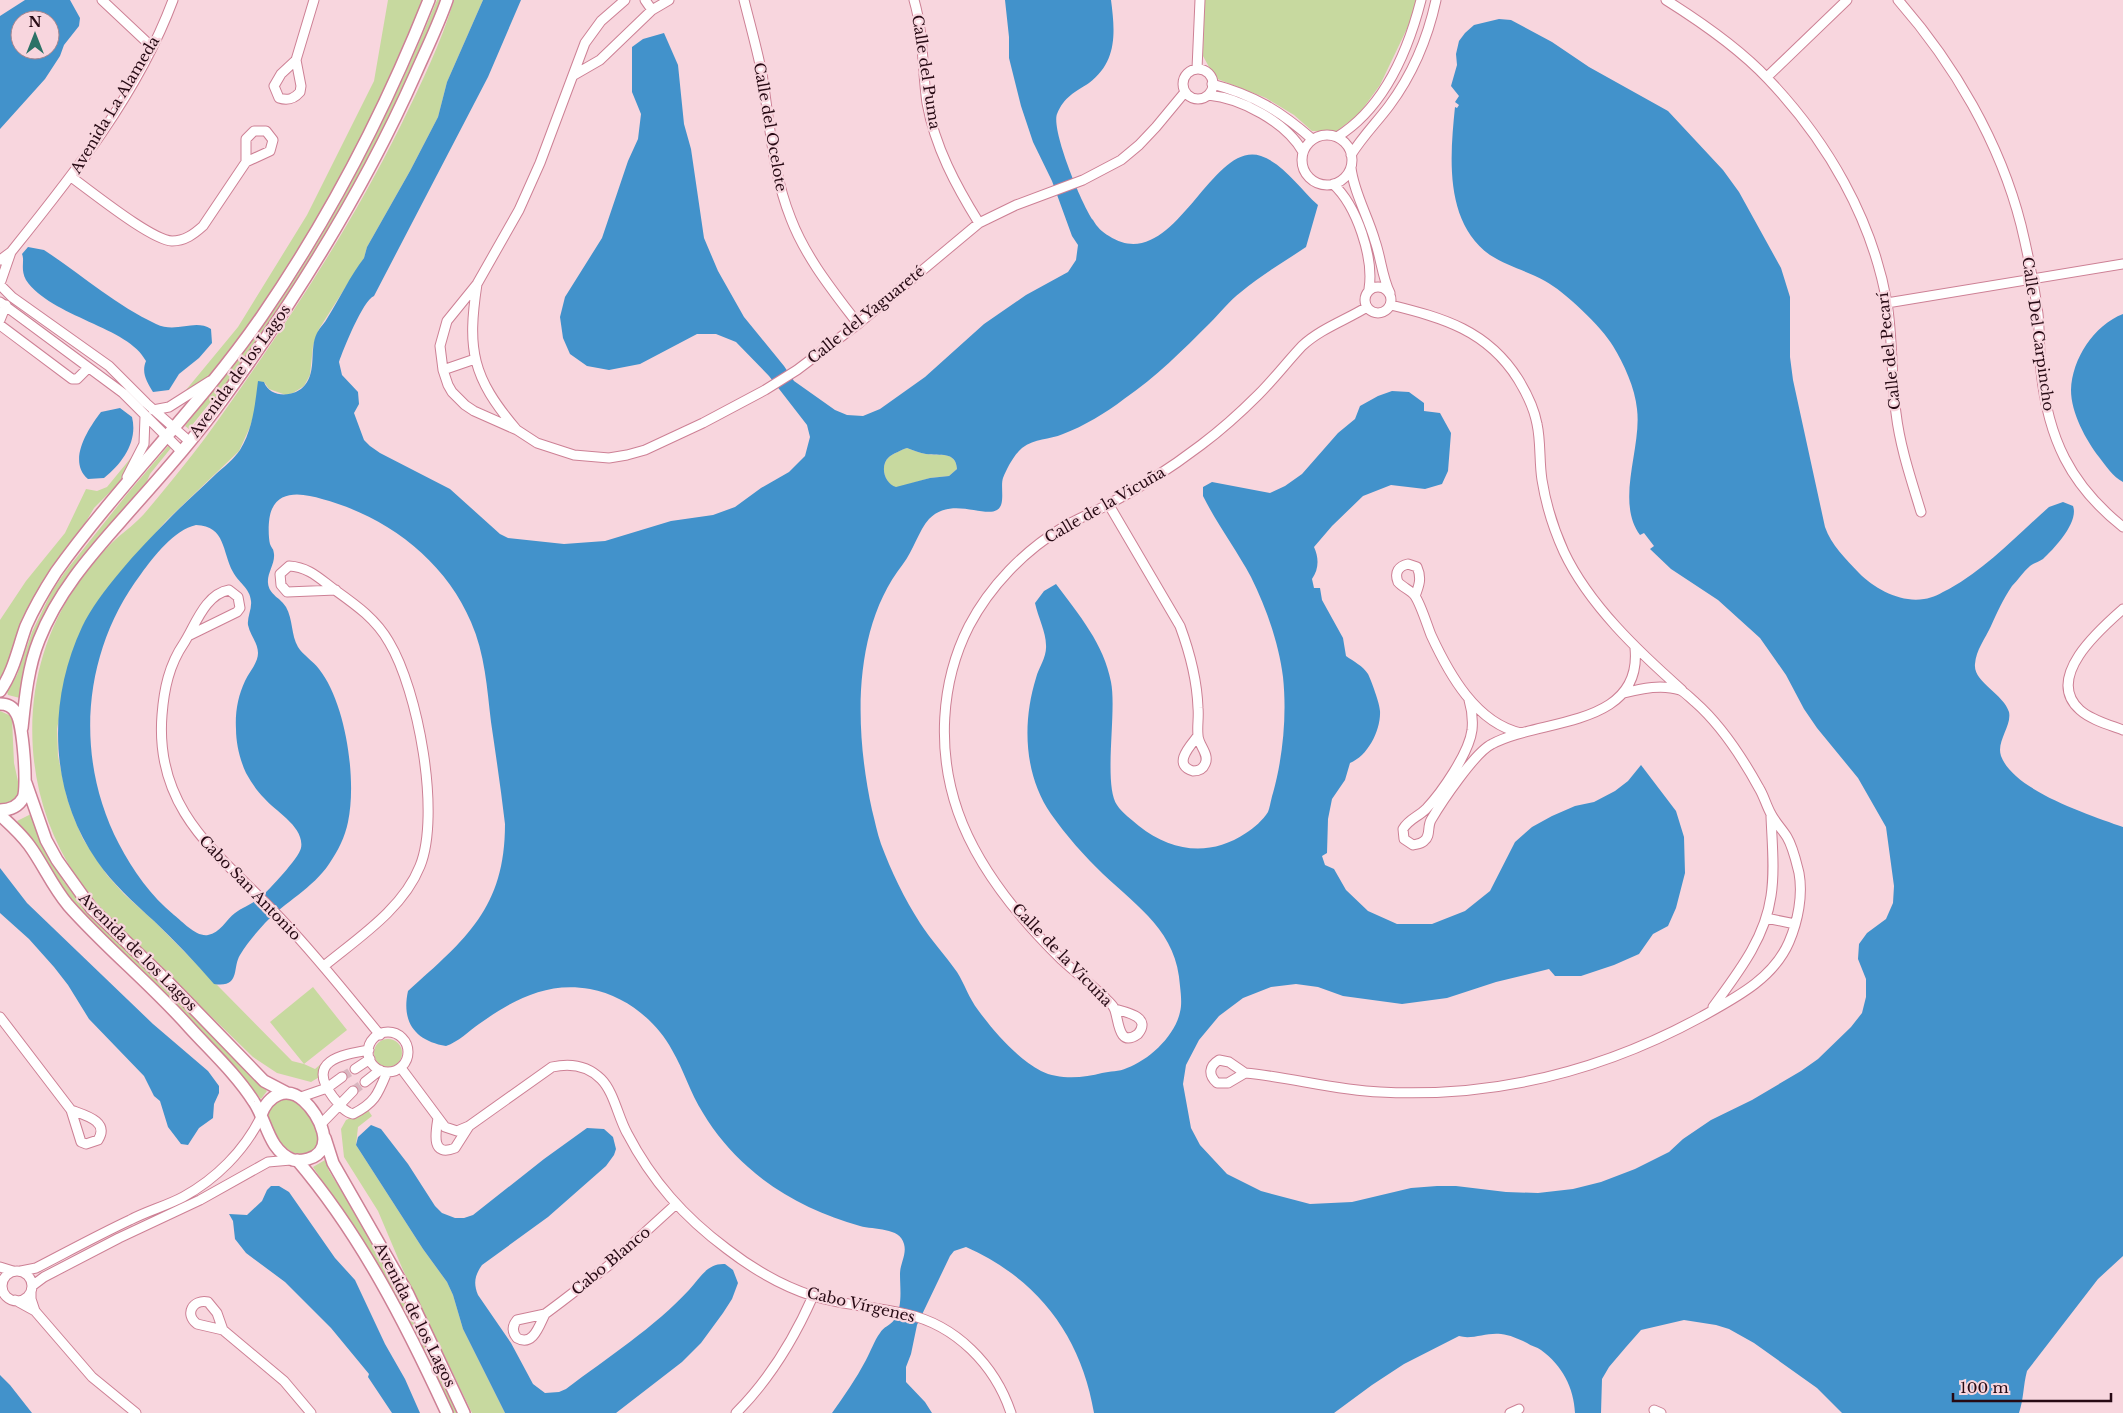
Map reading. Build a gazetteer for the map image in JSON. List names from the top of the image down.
{
  "streets": {
    "street": [
      "Calle del Puma",
      "Avenida La Alameda",
      "Calle del Ocelote",
      "Calle del Yaguareté",
      "Calle Del Carpincho",
      "Calle del Pecarí",
      "Avenida de los Lagos",
      "Calle de la Vicuña",
      "Cabo San Antonio",
      "Cabo Blanco",
      "Cabo Vírgenes"
    ]
  },
  "crossings": [
    ["Calle del Puma", "Calle del Yaguareté"],
    ["Calle del Ocelote", "Calle del Yaguareté"],
    ["Cabo Blanco", "Cabo Vírgenes"]
  ],
  "scale_bar": "100 m",
  "north": "top"
}
